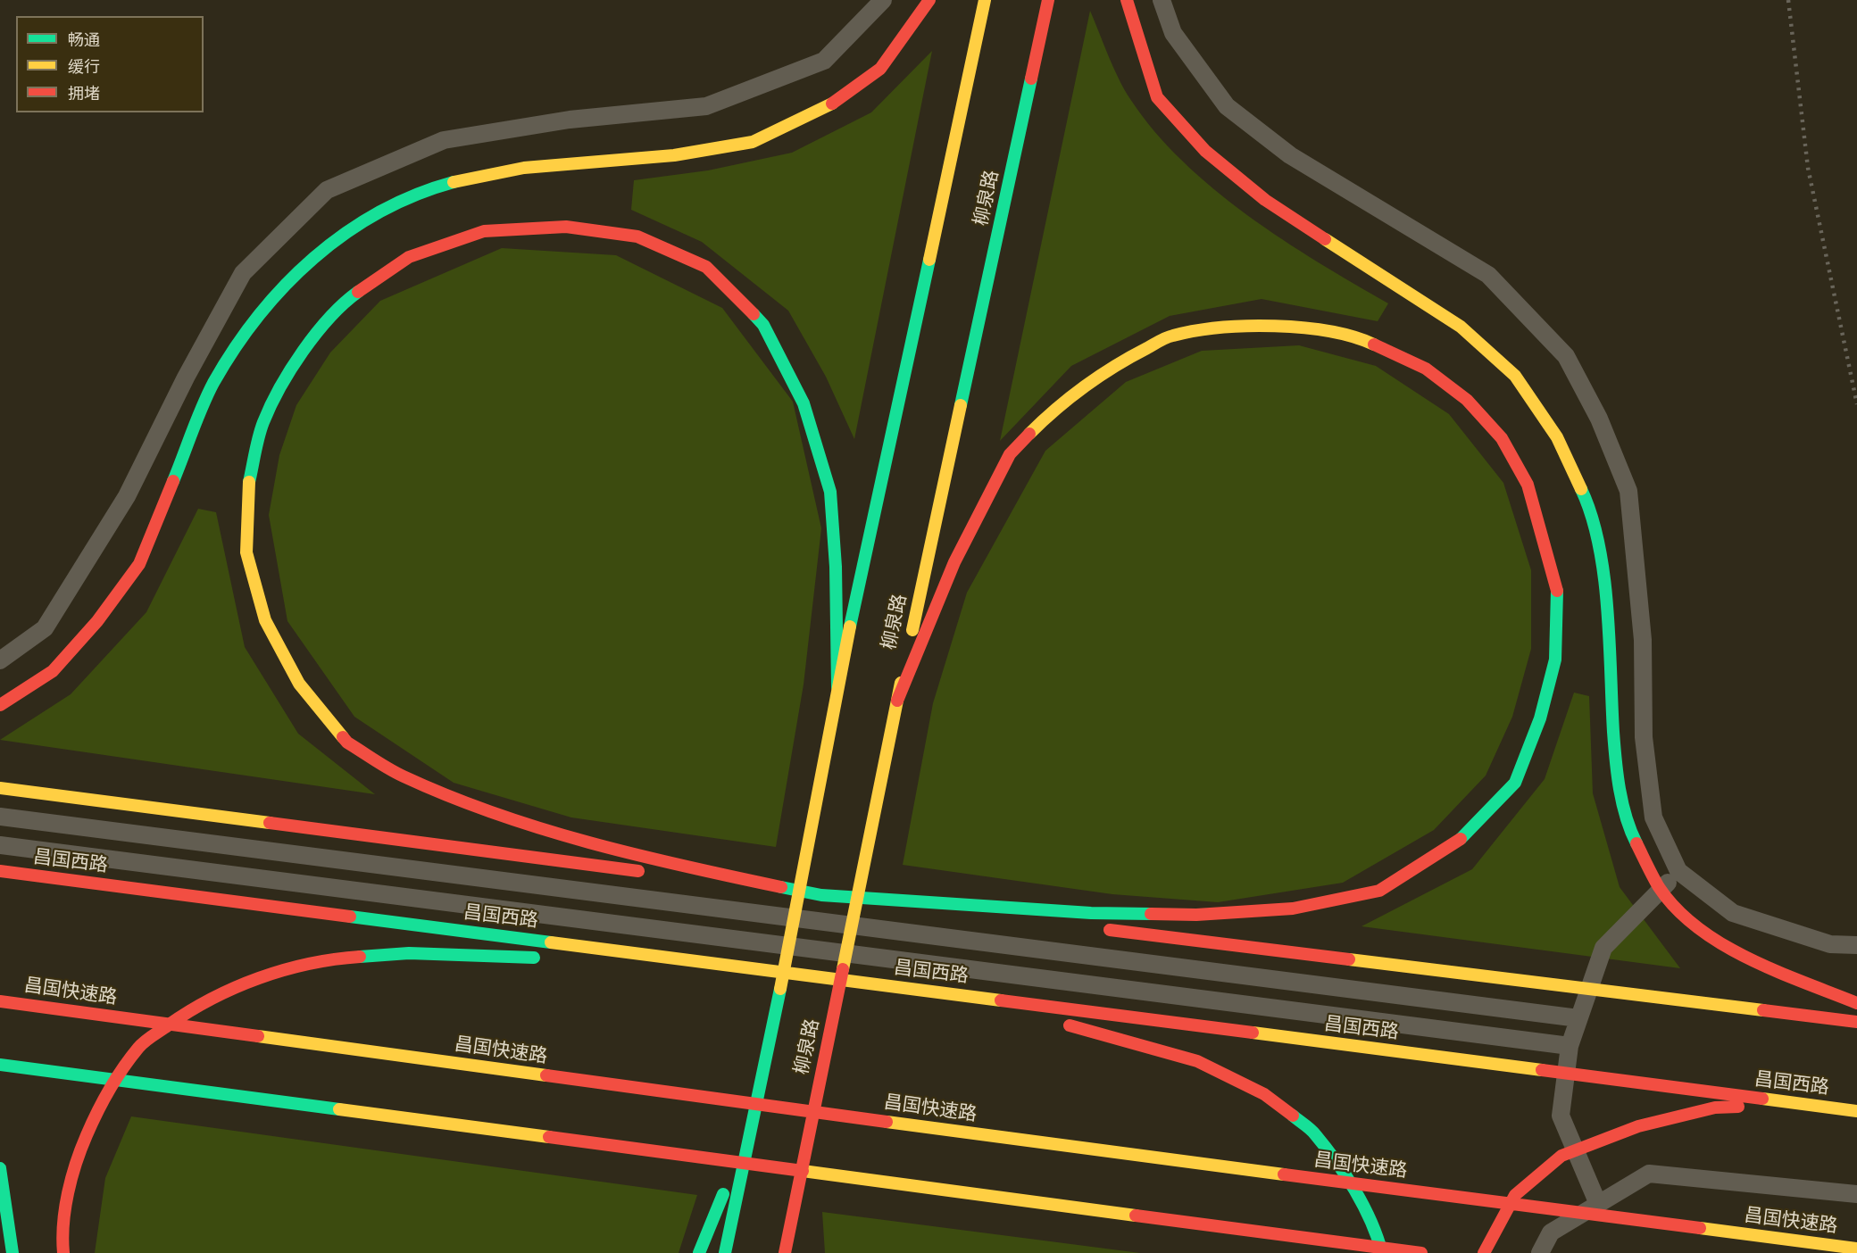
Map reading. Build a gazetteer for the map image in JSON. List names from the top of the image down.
{
  "streets": {
    "main road": ["柳泉路", "昌国西路", "昌国快速路"]
  },
  "legend": ["畅通", "缓行", "拥堵"]
}
